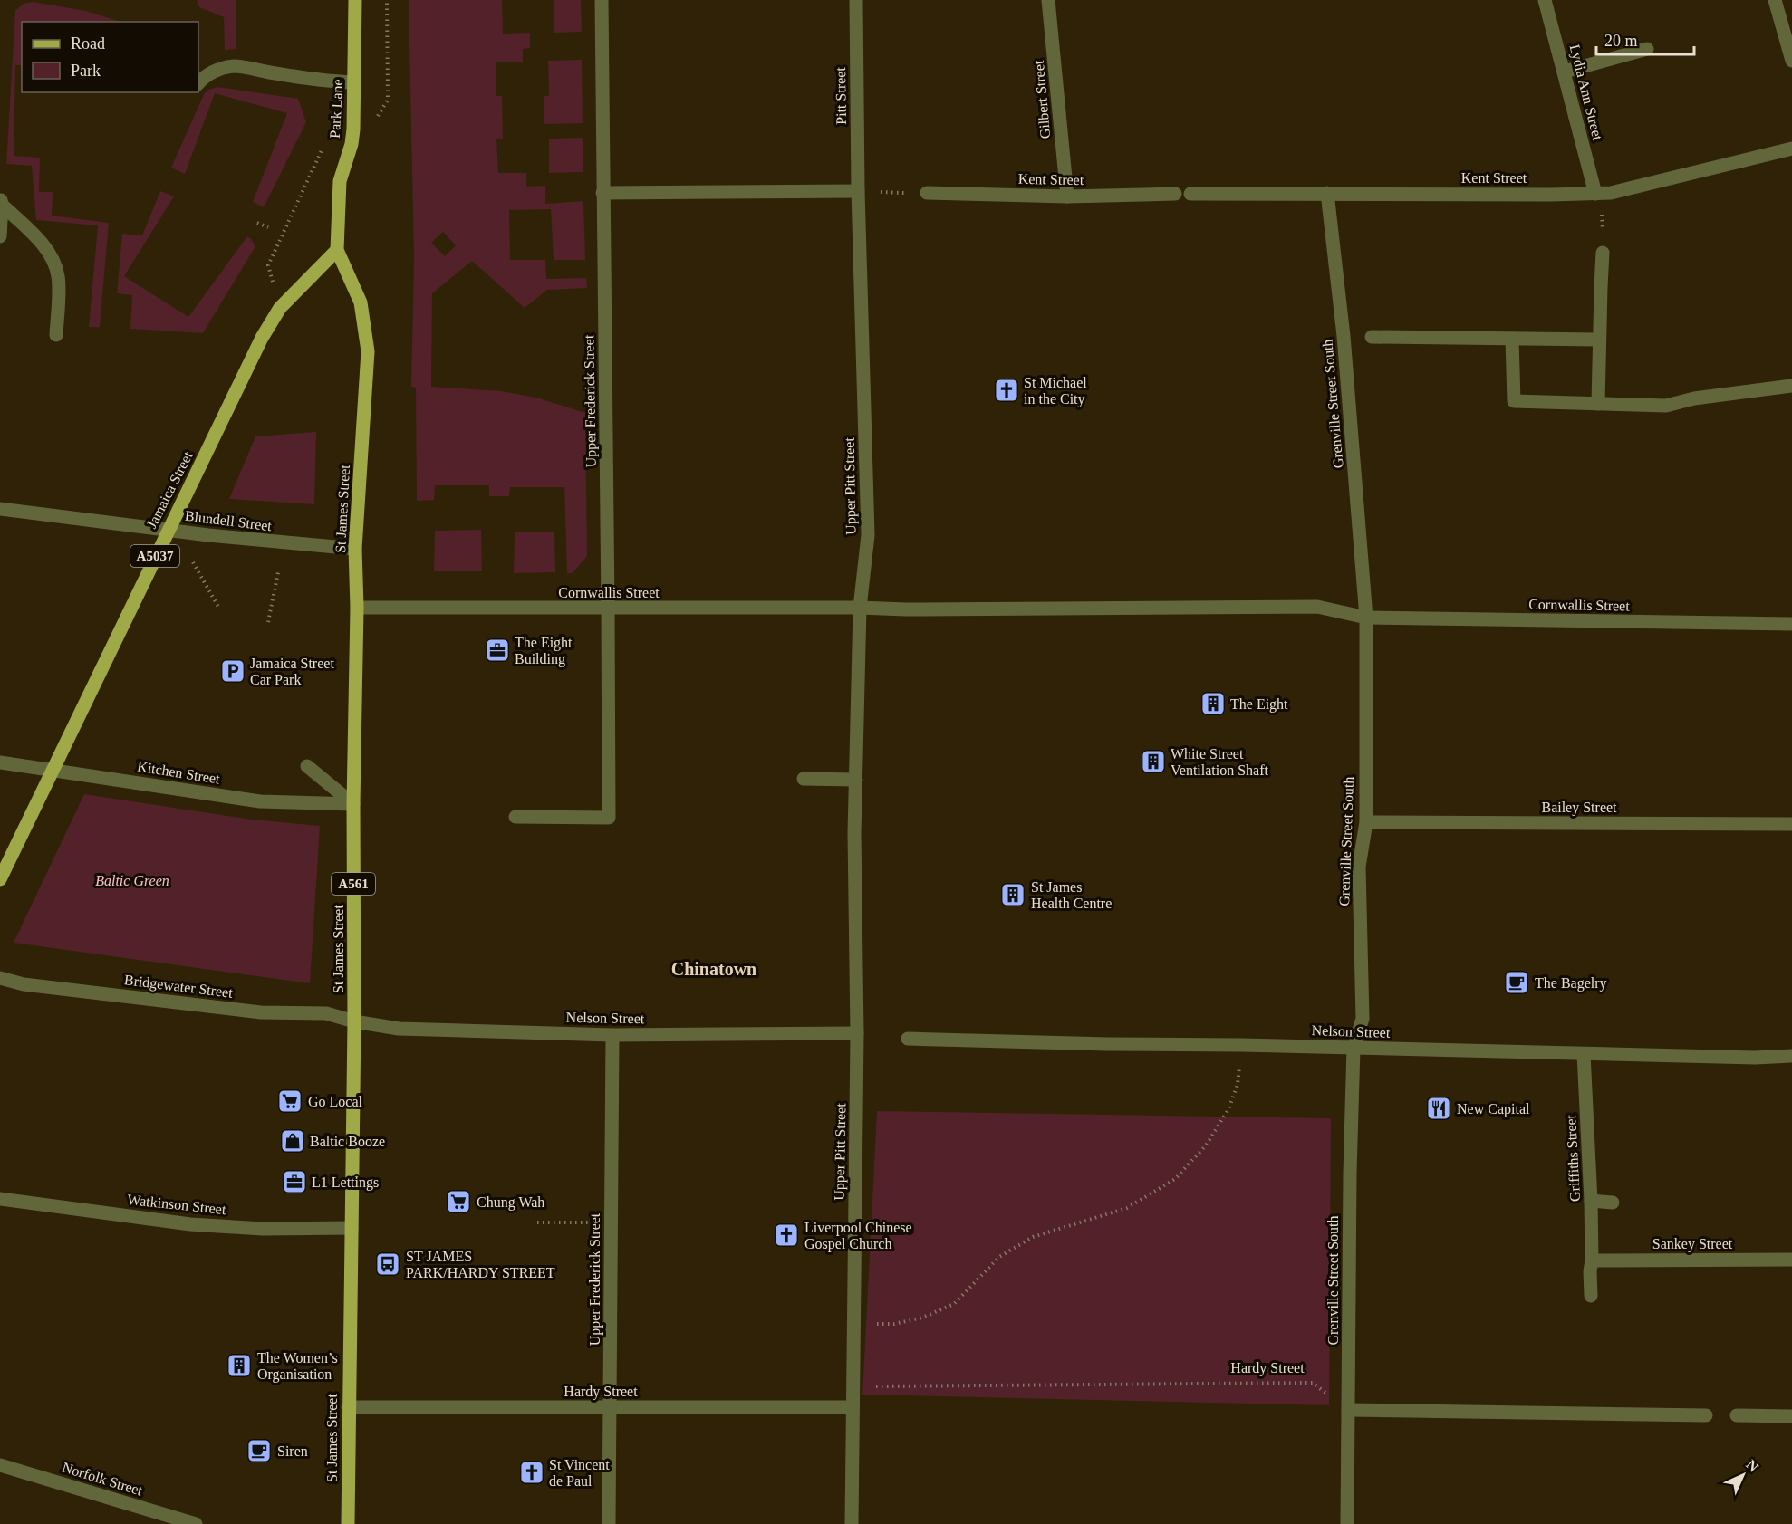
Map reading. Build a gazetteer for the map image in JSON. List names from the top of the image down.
{
  "streets": {
    "main road": [
      "Park Lane",
      "Jamaica Street",
      "St James Street",
      "A5037",
      "A561"
    ],
    "street": [
      "Lydia Ann Street",
      "Pitt Street",
      "Gilbert Street",
      "Kent Street",
      "Upper Frederick Street",
      "Grenville Street South",
      "Upper Pitt Street",
      "Blundell Street",
      "Cornwallis Street",
      "Kitchen Street",
      "Bailey Street",
      "Bridgewater Street",
      "Nelson Street",
      "Griffiths Street",
      "Watkinson Street",
      "Sankey Street",
      "Hardy Street",
      "Norfolk Street"
    ]
  },
  "crossings": [
    ["Lydia Ann Street", "Kent Street"],
    ["Pitt Street", "Upper Pitt Street"],
    ["Gilbert Street", "Kent Street"],
    ["Park Lane", "Jamaica Street"],
    ["Park Lane", "St James Street"],
    ["Kent Street", "Grenville Street South"],
    ["Upper Frederick Street", "Cornwallis Street"],
    ["Upper Frederick Street", "Nelson Street"],
    ["Upper Frederick Street", "Hardy Street"],
    ["Grenville Street South", "Cornwallis Street"],
    ["Grenville Street South", "Bailey Street"],
    ["Grenville Street South", "Nelson Street"],
    ["Grenville Street South", "Hardy Street"],
    ["Upper Pitt Street", "Cornwallis Street"],
    ["Upper Pitt Street", "Nelson Street"],
    ["Upper Pitt Street", "Hardy Street"],
    ["Jamaica Street", "St James Street"],
    ["Jamaica Street", "Blundell Street"],
    ["Jamaica Street", "Kitchen Street"],
    ["St James Street", "Blundell Street"],
    ["St James Street", "Cornwallis Street"],
    ["St James Street", "Kitchen Street"],
    ["St James Street", "Bridgewater Street"],
    ["St James Street", "Nelson Street"],
    ["St James Street", "Watkinson Street"],
    ["St James Street", "Hardy Street"],
    ["Bridgewater Street", "Nelson Street"],
    ["Nelson Street", "Griffiths Street"],
    ["Griffiths Street", "Sankey Street"]
  ],
  "districts": ["Chinatown"],
  "parks": ["Baltic Green"],
  "places": {
    "church": ["St Michael in the City", "Liverpool Chinese Gospel Church", "St Vincent de Paul"],
    "office": ["The Eight Building", "L1 Lettings"],
    "parking": ["Jamaica Street Car Park"],
    "building": [
      "The Eight",
      "White Street Ventilation Shaft",
      "St James Health Centre",
      "The Women’s Organisation"
    ],
    "cafe": ["The Bagelry", "Siren"],
    "supermarket": ["Go Local", "Chung Wah"],
    "restaurant": ["New Capital"],
    "shop": ["Baltic Booze"],
    "bus stop": ["ST JAMES PARK/HARDY STREET"]
  },
  "legend": ["Road", "Park"],
  "scale_bar": "20 m",
  "north": "top right"
}
